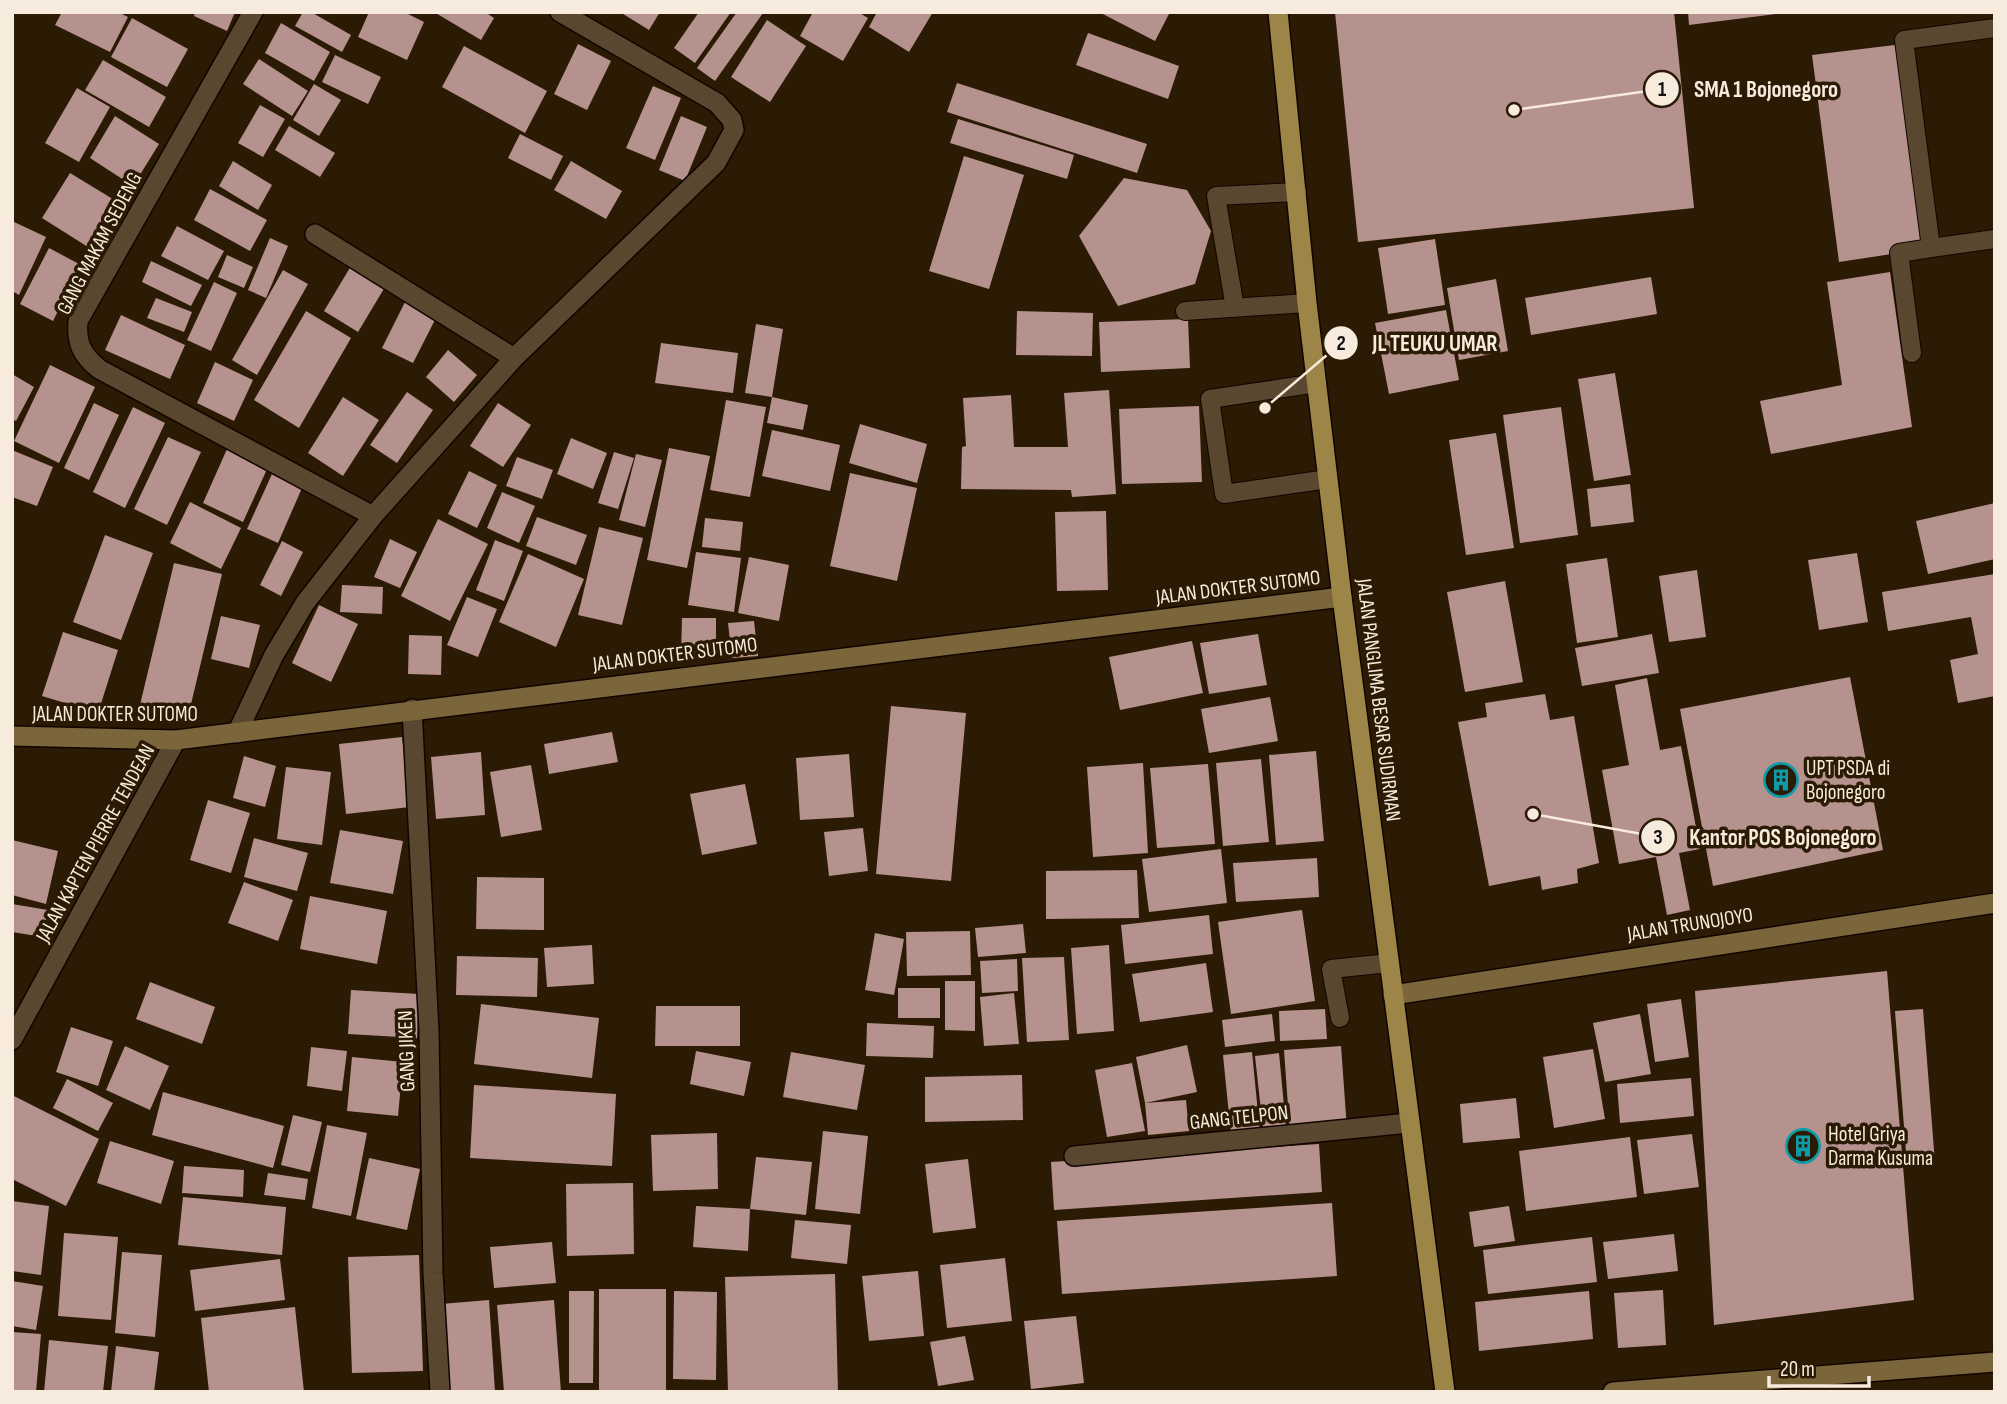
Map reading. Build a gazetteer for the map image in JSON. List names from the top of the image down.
{
  "streets": {
    "main road": ["JALAN DOKTER SUTOMO", "JALAN PANGLIMA BESAR SUDIRMAN", "JALAN TRUNOJOYO"],
    "street": [
      "GANG MAKAM SEDENG",
      "JALAN KAPTEN PIERRE TENDEAN",
      "GANG JIKEN",
      "GANG TELPON"
    ]
  },
  "crossings": [
    ["JALAN DOKTER SUTOMO", "JALAN PANGLIMA BESAR SUDIRMAN"],
    ["JALAN DOKTER SUTOMO", "JALAN KAPTEN PIERRE TENDEAN"],
    ["JALAN DOKTER SUTOMO", "GANG JIKEN"],
    ["JALAN PANGLIMA BESAR SUDIRMAN", "JALAN TRUNOJOYO"],
    ["JALAN PANGLIMA BESAR SUDIRMAN", "GANG TELPON"]
  ],
  "places": {
    "other": ["SMA 1 Bojonegoro", "JL TEUKU UMAR", "Kantor POS Bojonegoro"],
    "building": ["UPT PSDA di Bojonegoro", "Hotel Griya Darma Kusuma"]
  },
  "scale_bar": "20 m"
}
